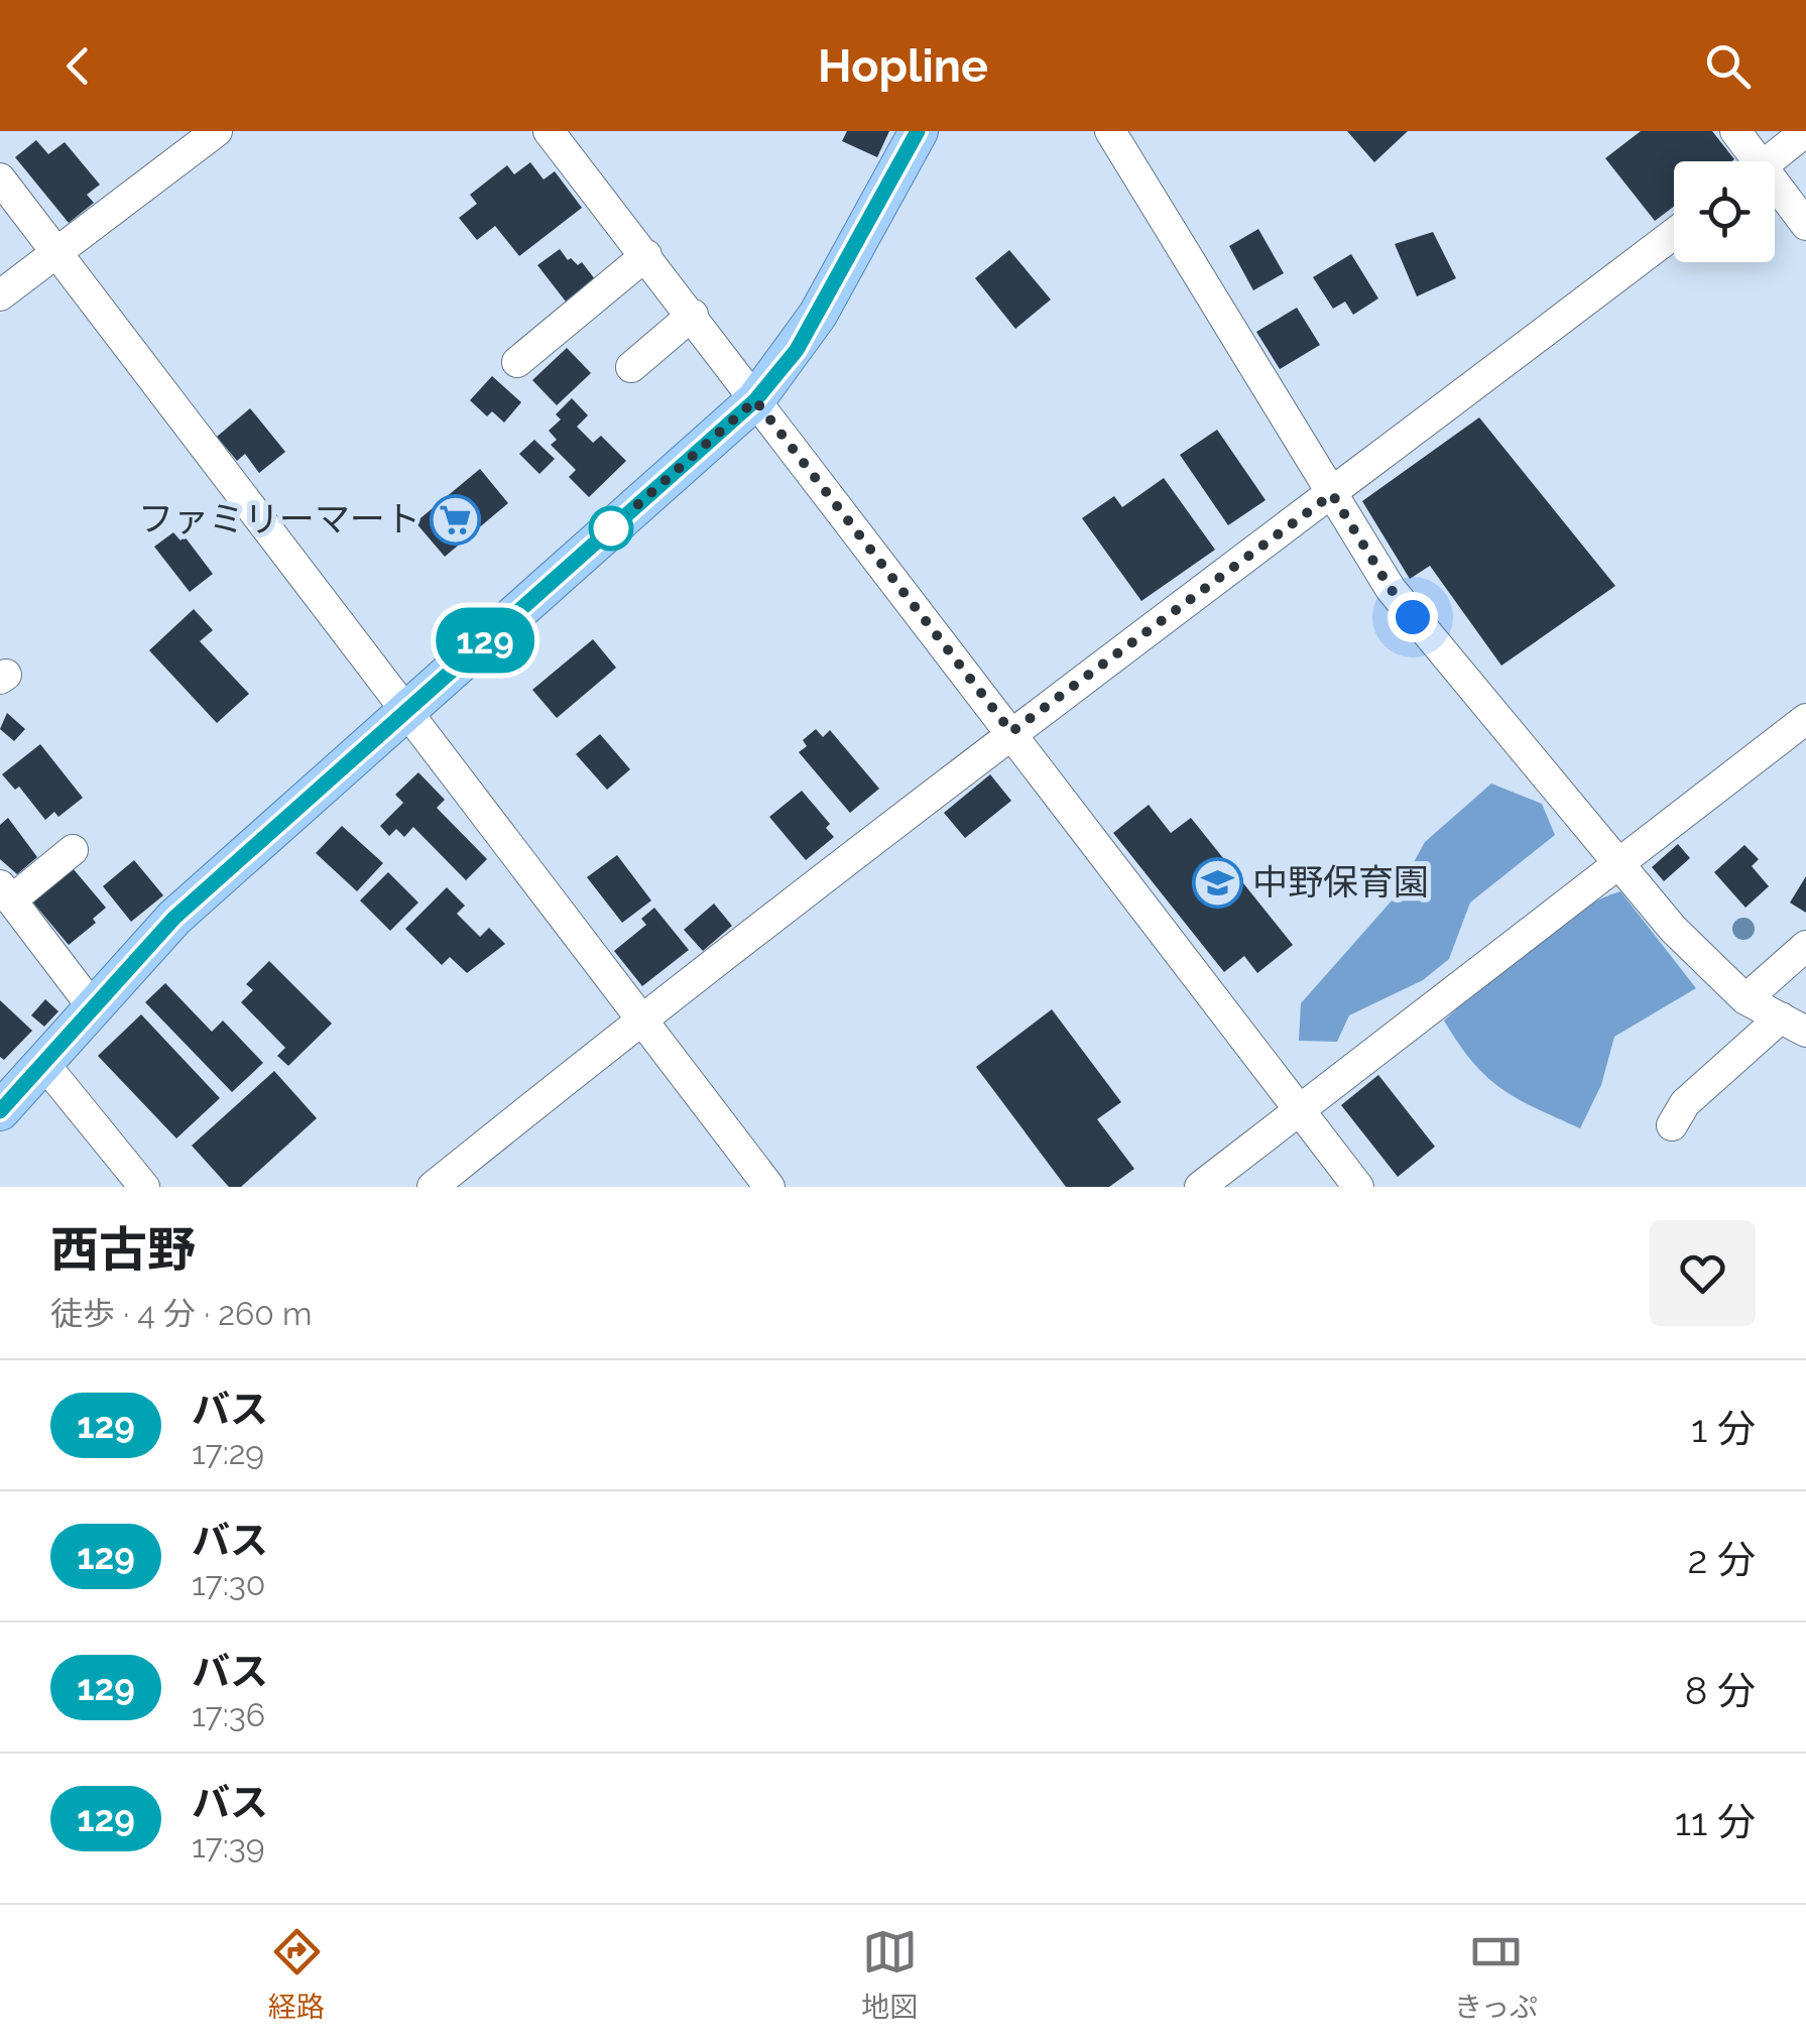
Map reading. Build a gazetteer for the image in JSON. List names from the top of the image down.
{
  "places": {
    "supermarket": ["ファミリーマート"],
    "school or university": ["中野保育園"]
  },
  "lines": ["bus line 129"],
  "page": {
    "header": "Hopline",
    "on_map": "129",
    "heading": ["西古野", "徒歩 · 4 分 · 260 m"],
    "list": [
      {
        "mark": "129",
        "name": "バス",
        "note": "17:29",
        "value": "1 分"
      },
      {
        "mark": "129",
        "name": "バス",
        "note": "17:30",
        "value": "2 分"
      },
      {
        "mark": "129",
        "name": "バス",
        "note": "17:36",
        "value": "8 分"
      },
      {
        "mark": "129",
        "name": "バス",
        "note": "17:39",
        "value": "11 分"
      }
    ],
    "tabs": ["経路", "地図", "きっぷ"]
  }
}
